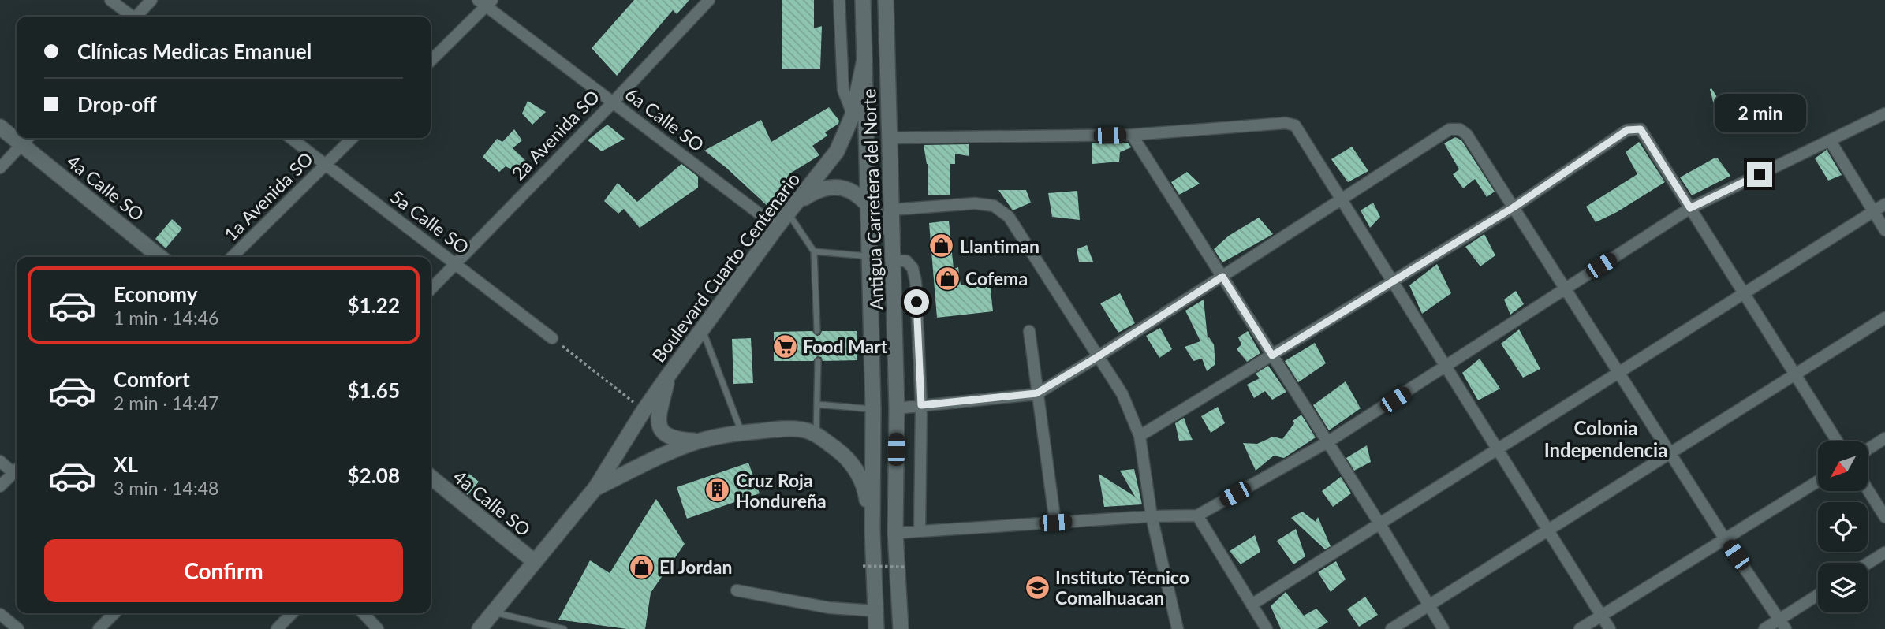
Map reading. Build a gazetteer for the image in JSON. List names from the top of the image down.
{
  "streets": {
    "main road": ["4a Calle SO", "Antigua Carretera del Norte", "Boulevard Cuarto Centenario"],
    "street": [
      "6a Calle SO",
      "2a Avenida SO",
      "1a Avenida SO",
      "5a Calle SO"
    ]
  },
  "crossings": [
    ["6a Calle SO", "2a Avenida SO"],
    ["6a Calle SO", "Boulevard Cuarto Centenario"],
    ["2a Avenida SO", "5a Calle SO"],
    ["4a Calle SO", "Boulevard Cuarto Centenario"],
    ["1a Avenida SO", "5a Calle SO"],
    ["Antigua Carretera del Norte", "Boulevard Cuarto Centenario"]
  ],
  "districts": ["Colonia Independencia"],
  "places": {
    "shop": ["Llantiman", "Cofema", "El Jordan"],
    "supermarket": ["Food Mart"],
    "building": ["Cruz Roja Hondureña"],
    "school or university": ["Instituto Técnico Comalhuacan"]
  },
  "north": "bottom left",
  "page": {
    "banner": ["Clínicas Medicas Emanuel", "Drop-off"],
    "bubble": "2 min",
    "list": [
      {
        "name": "Economy",
        "note": "1 min · 14:46",
        "value": "$1.22"
      },
      {
        "name": "Comfort",
        "note": "2 min · 14:47",
        "value": "$1.65"
      },
      {
        "name": "XL",
        "note": "3 min · 14:48",
        "value": "$2.08"
      }
    ],
    "buttons": "Confirm"
  }
}
